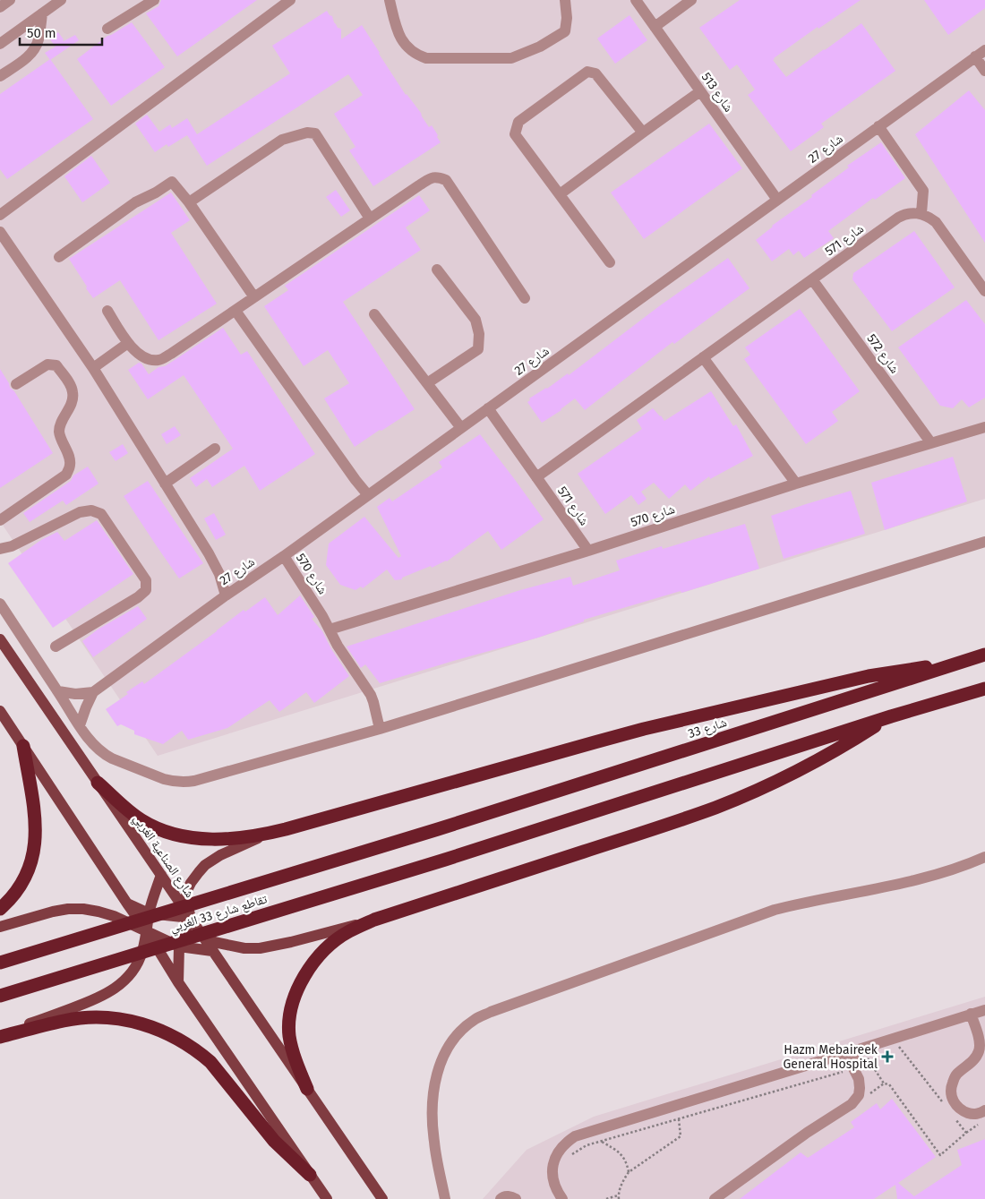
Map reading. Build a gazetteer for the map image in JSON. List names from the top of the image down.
{
  "streets": {
    "highway": ["شارع 33", "تقاطع شارع 33 الغربي"],
    "main road": ["شارع الصناعية الغربي"],
    "street": [
      "شارع 513",
      "شارع 27",
      "شارع 571",
      "شارع 572",
      "شارع 570"
    ]
  },
  "crossings": [
    ["شارع 513", "شارع 27"],
    ["شارع 27", "شارع 571"],
    ["شارع 27", "شارع 570"],
    ["شارع 571", "شارع 572"],
    ["شارع 571", "شارع 570"],
    ["شارع 572", "شارع 570"],
    ["شارع 33", "تقاطع شارع 33 الغربي"]
  ],
  "places": {
    "health": ["Hazm Mebaireek General Hospital"]
  },
  "scale_bar": "50 m"
}
